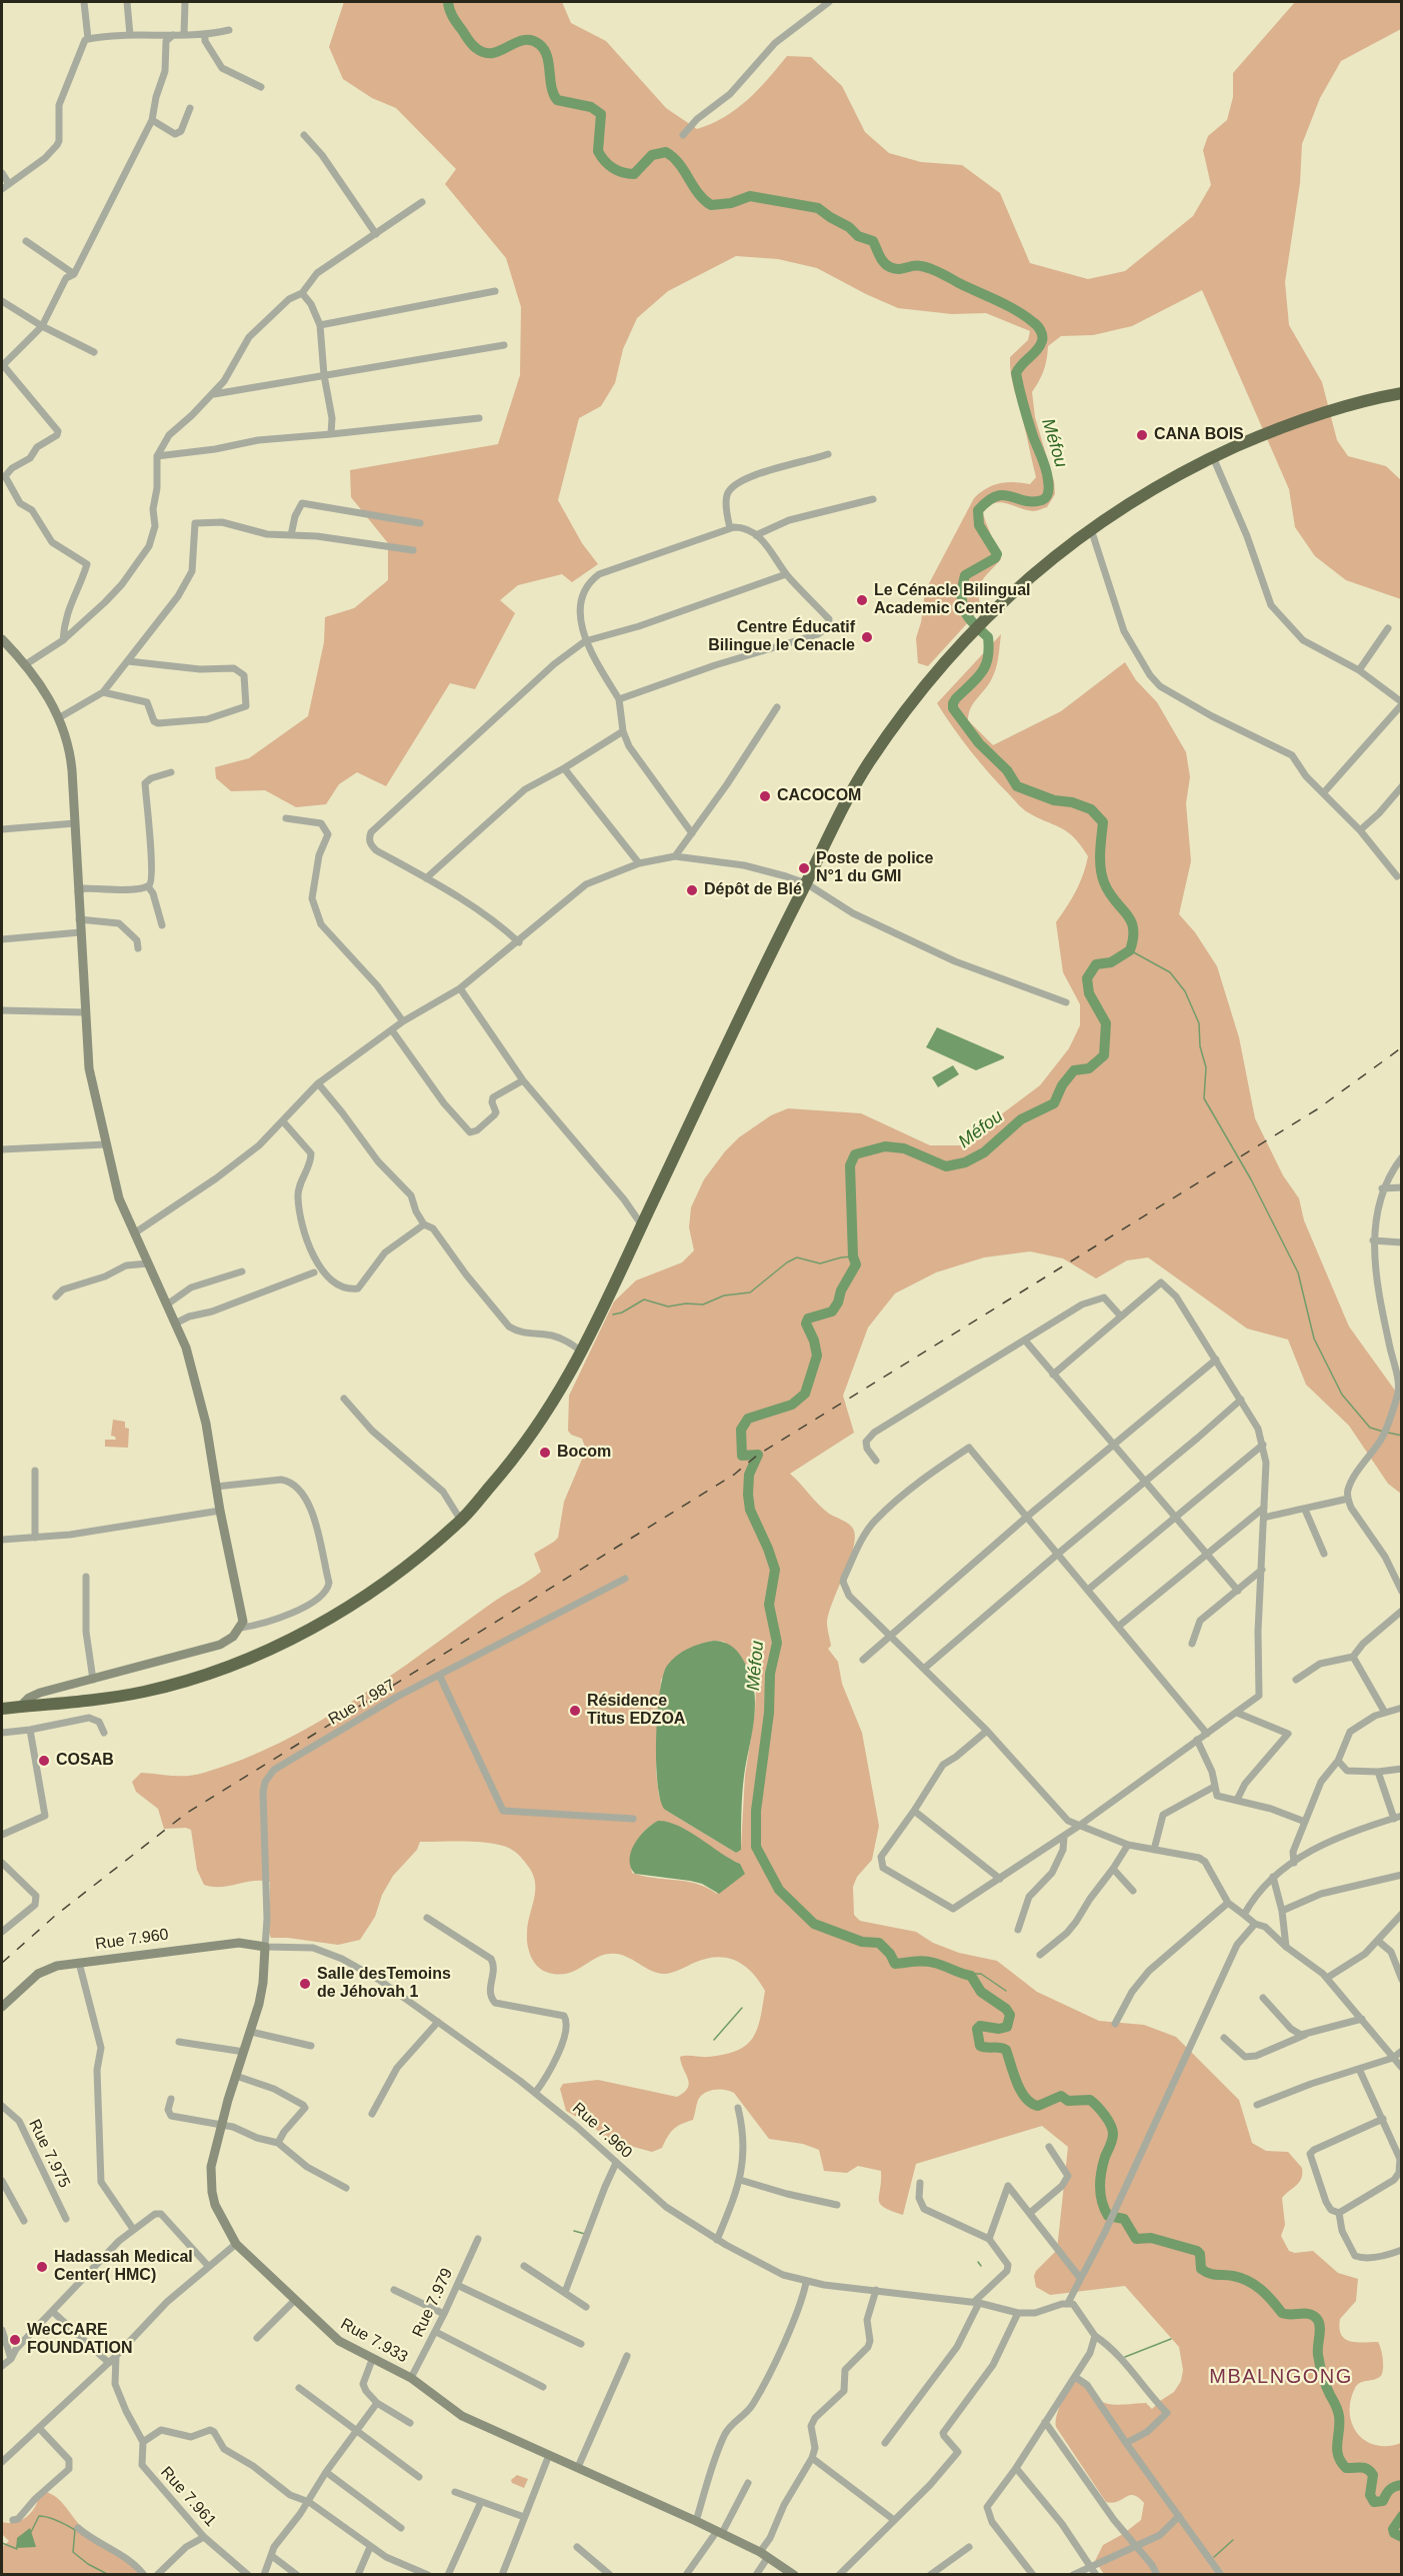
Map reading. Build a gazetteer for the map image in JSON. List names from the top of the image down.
{
  "streets": {
    "street": [
      "Rue 7.987",
      "Rue 7.960",
      "Rue 7.975",
      "Rue 7.979",
      "Rue 7.933",
      "Rue 7.961"
    ]
  },
  "crossings": [
    ["Rue 7.987", "Rue 7.960"],
    ["Rue 7.987", "Rue 7.933"],
    ["Rue 7.960", "Rue 7.933"],
    ["Rue 7.979", "Rue 7.933"]
  ],
  "districts": ["MBALNGONG"],
  "water": ["Méfou"],
  "places": [
    "CANA BOIS",
    "Le Cénacle Bilingual Academic Center",
    "Centre Éducatif Bilingue le Cenacle",
    "CACOCOM",
    "Poste de police N°1 du GMI",
    "Dépôt de Blé",
    "Bocom",
    "Résidence Titus EDZOA",
    "COSAB",
    "Salle desTemoins de Jéhovah 1",
    "Hadassah Medical Center( HMC)",
    "WeCCARE FOUNDATION"
  ]
}
